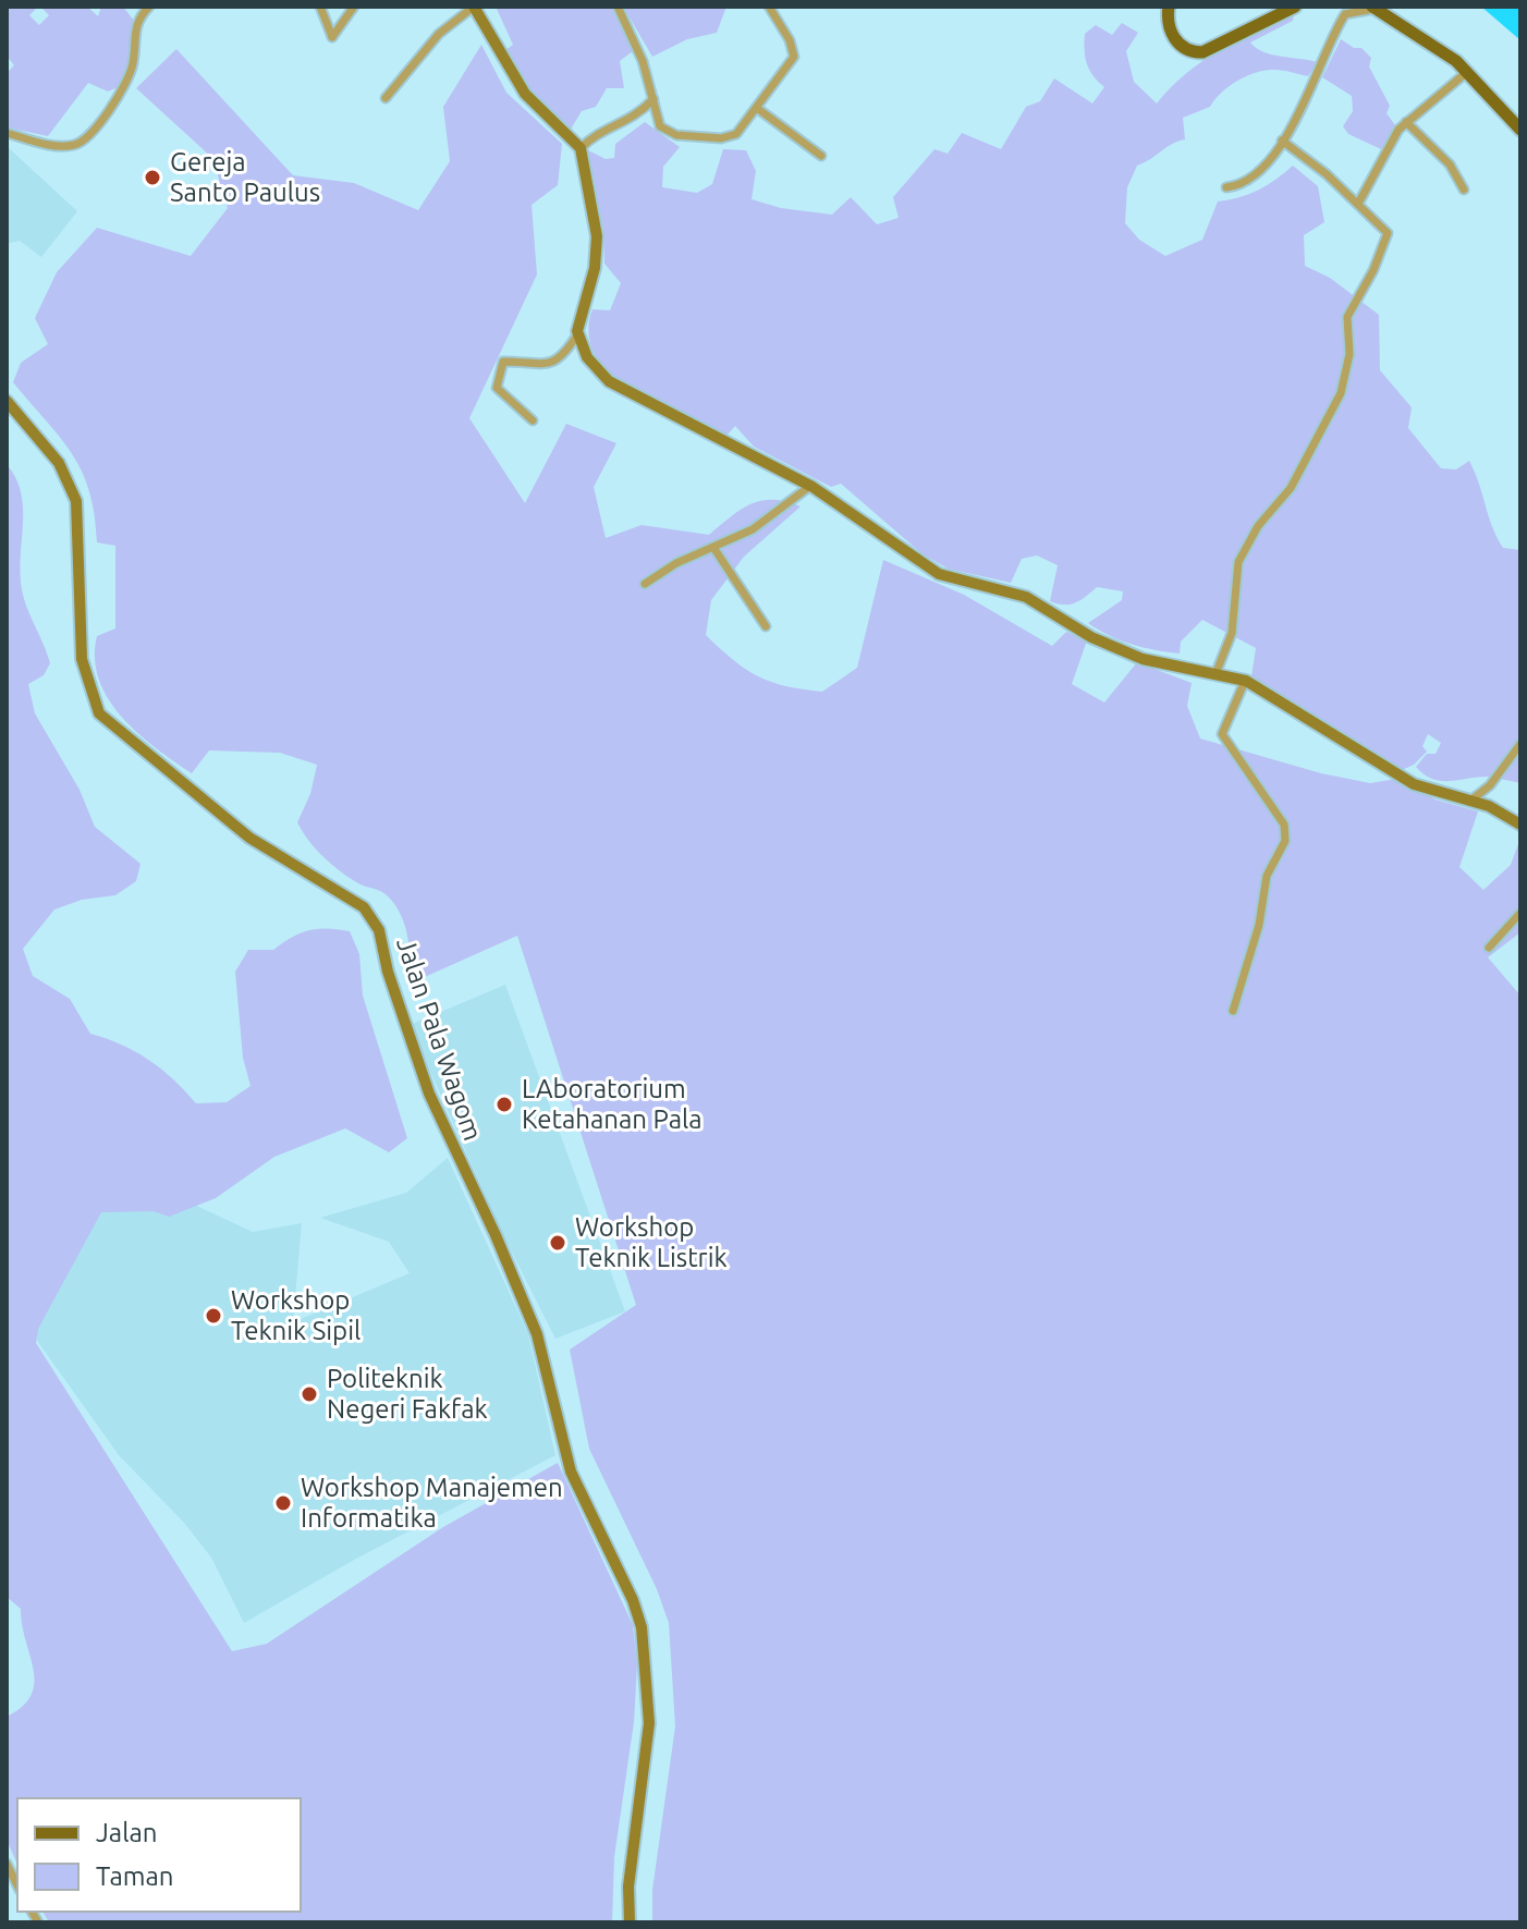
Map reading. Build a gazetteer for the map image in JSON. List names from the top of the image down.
{
  "streets": {
    "main road": ["Jalan Pala Wagom"]
  },
  "places": [
    "Gereja Santo Paulus",
    "LAboratorium Ketahanan Pala",
    "Workshop Teknik Listrik",
    "Workshop Teknik Sipil",
    "Politeknik Negeri Fakfak",
    "Workshop Manajemen Informatika"
  ],
  "legend": ["Jalan", "Taman"]
}
